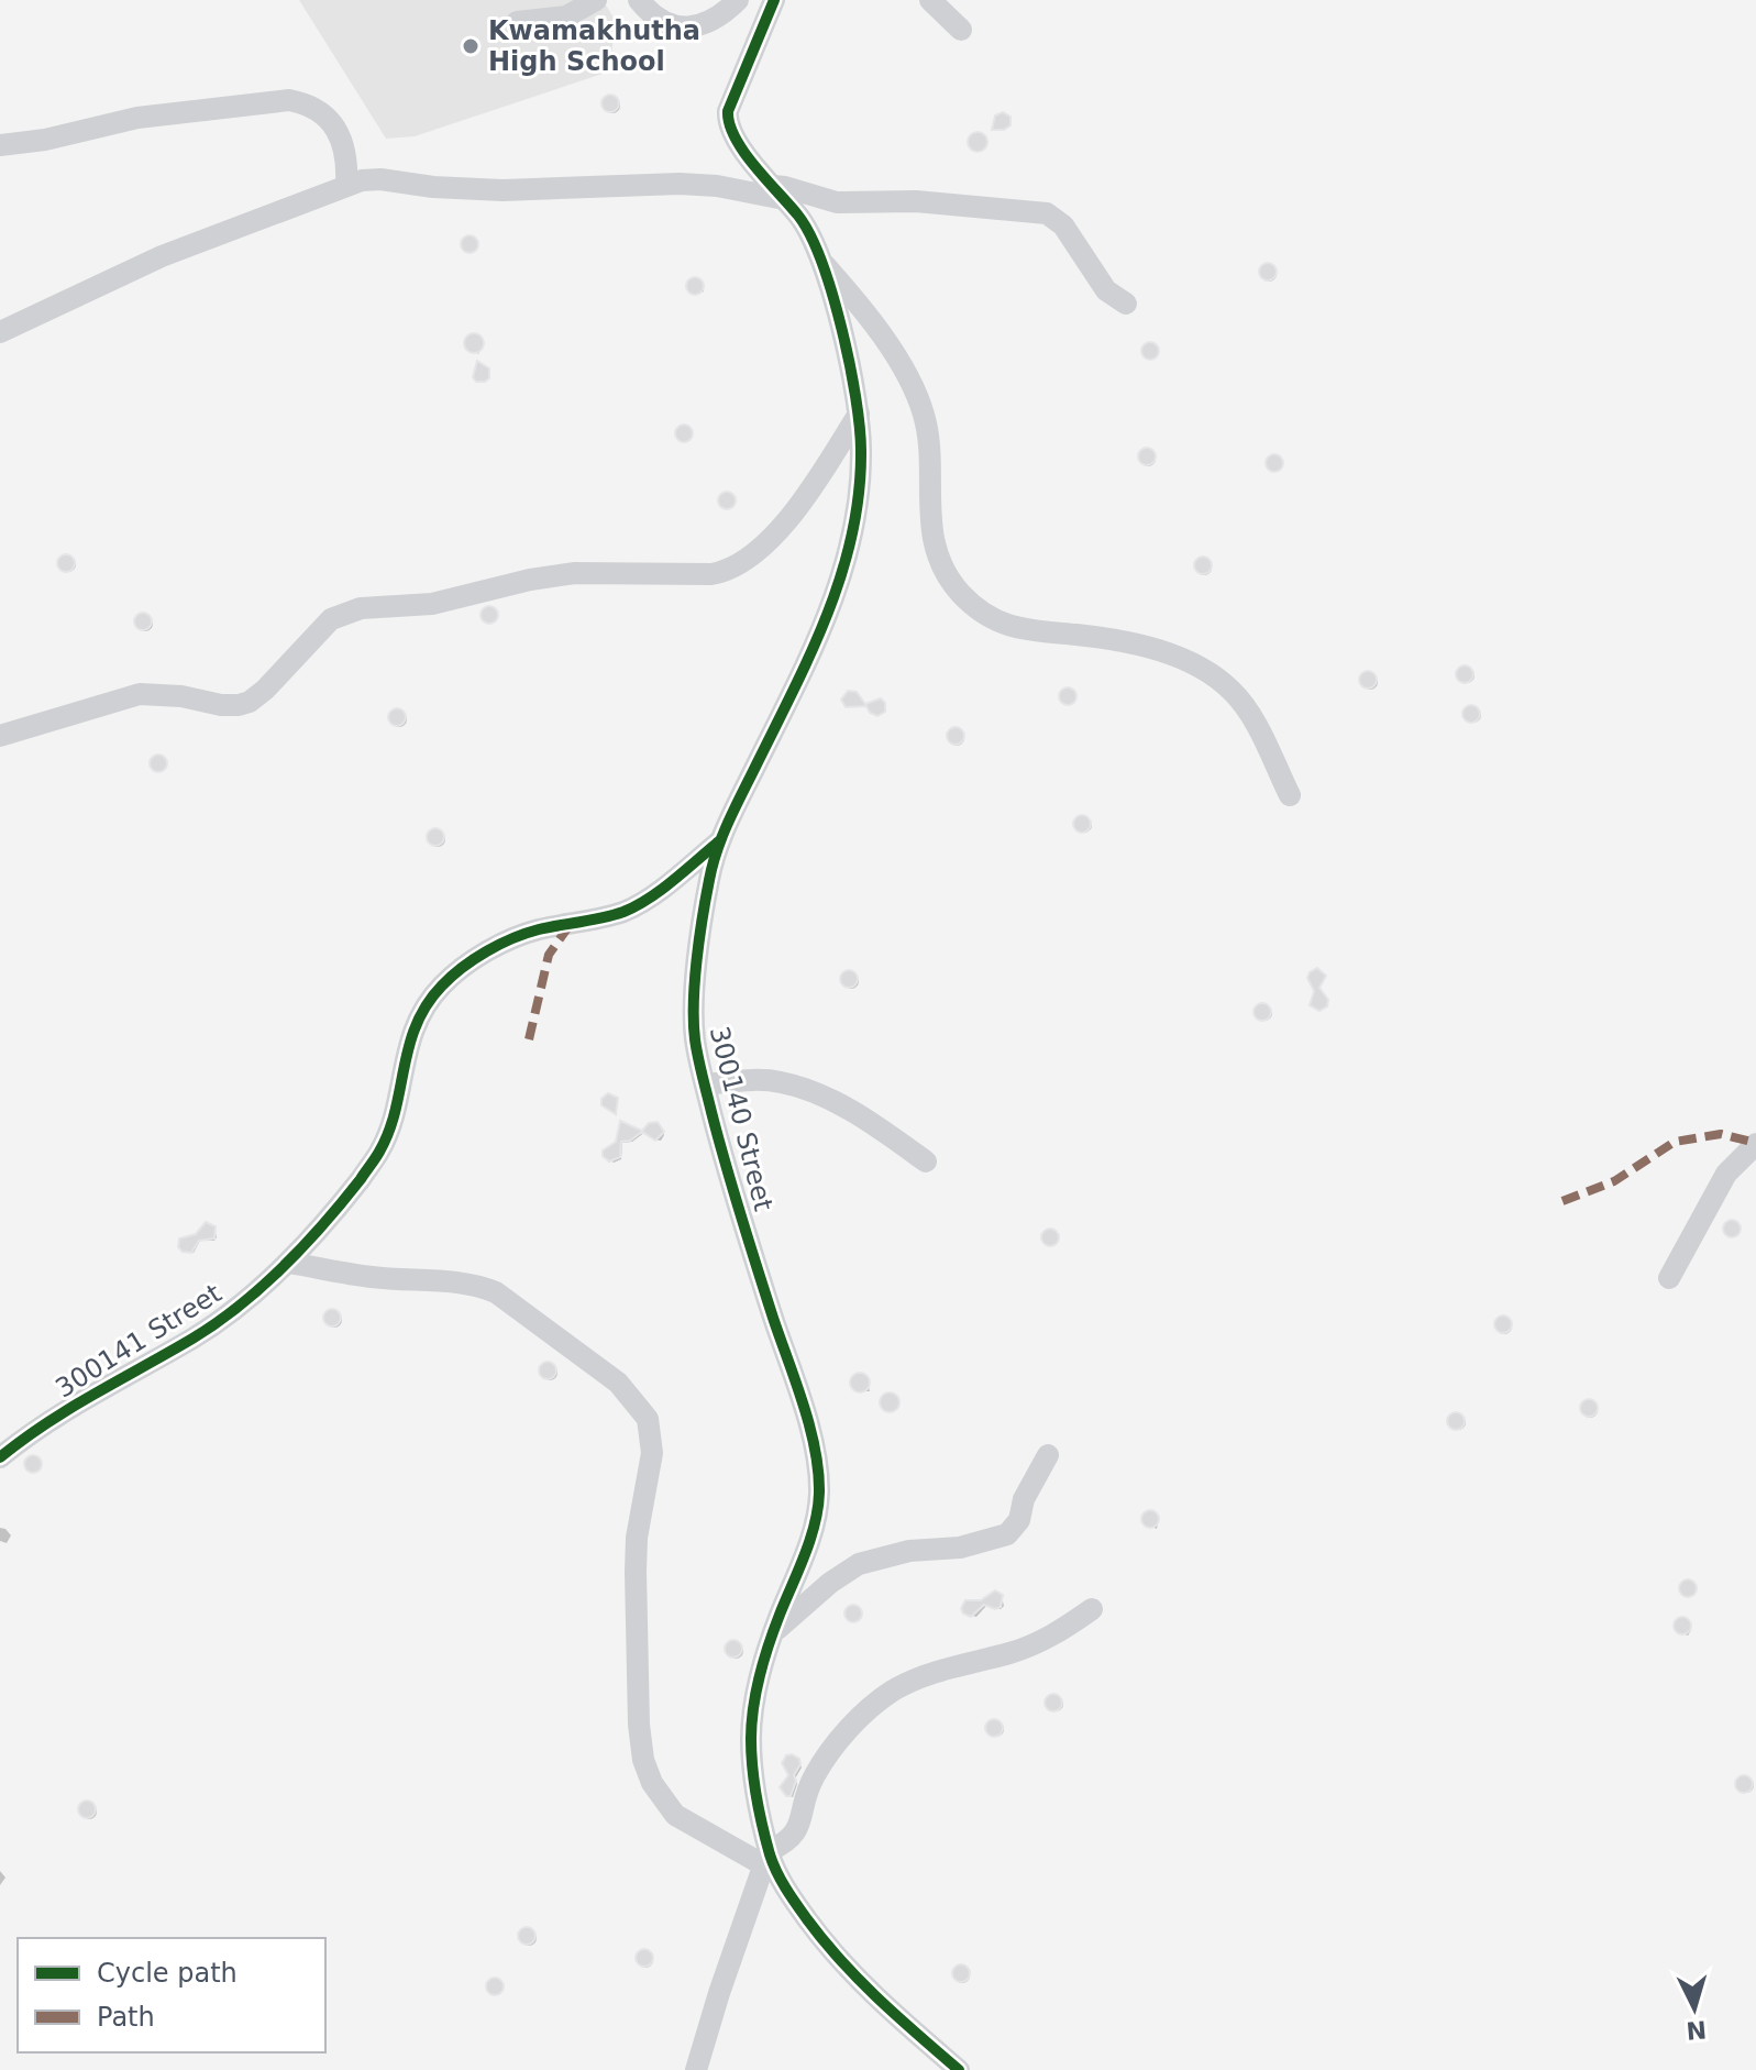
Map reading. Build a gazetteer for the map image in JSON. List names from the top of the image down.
{
  "streets": {
    "street": ["300140 Street", "300141 Street"]
  },
  "crossings": [
    ["300140 Street", "300141 Street"]
  ],
  "places": ["Kwamakhutha High School"],
  "legend": ["Cycle path", "Path"],
  "north": "bottom"
}
